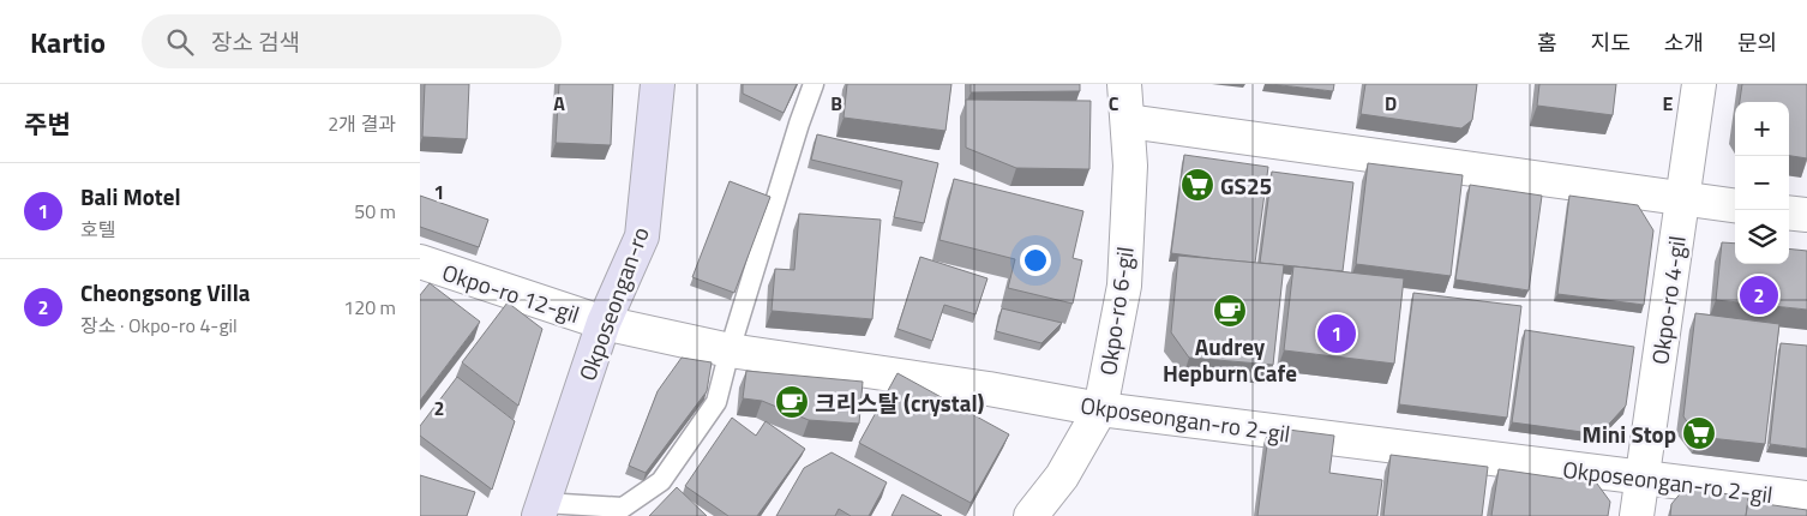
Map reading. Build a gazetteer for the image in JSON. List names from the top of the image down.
{
  "streets": {
    "street": [
      "Okpo-ro 12-gil",
      "Okpo-ro 4-gil",
      "Okposeongan-ro",
      "Okpo-ro 6-gil",
      "Okposeongan-ro 2-gil"
    ]
  },
  "crossings": [
    ["Okpo-ro 12-gil", "Okposeongan-ro"],
    ["Okpo-ro 12-gil", "Okposeongan-ro 2-gil"],
    ["Okpo-ro 4-gil", "Okposeongan-ro 2-gil"],
    ["Okposeongan-ro", "Okposeongan-ro 2-gil"],
    ["Okpo-ro 6-gil", "Okposeongan-ro 2-gil"]
  ],
  "places": {
    "supermarket": ["GS25", "Mini Stop"],
    "cafe": ["Audrey Hepburn Cafe", "크리스탈 (crystal)"]
  },
  "page": {
    "header": "Kartio",
    "search": "장소 검색",
    "nav": [
      "홈",
      "지도",
      "소개",
      "문의"
    ],
    "heading": ["주변", "2개 결과"],
    "map_buttons": ["+", "−"],
    "list": [
      {
        "mark": "1",
        "name": "Bali Motel",
        "note": "호텔",
        "value": "50 m"
      },
      {
        "mark": "2",
        "name": "Cheongsong Villa",
        "note": "장소 · Okpo-ro 4-gil",
        "value": "120 m"
      }
    ],
    "pins": ["2", "1"]
  },
  "grid": {
    "columns": [
      "A",
      "B",
      "C",
      "D",
      "E"
    ],
    "rows": ["1", "2"]
  }
}
